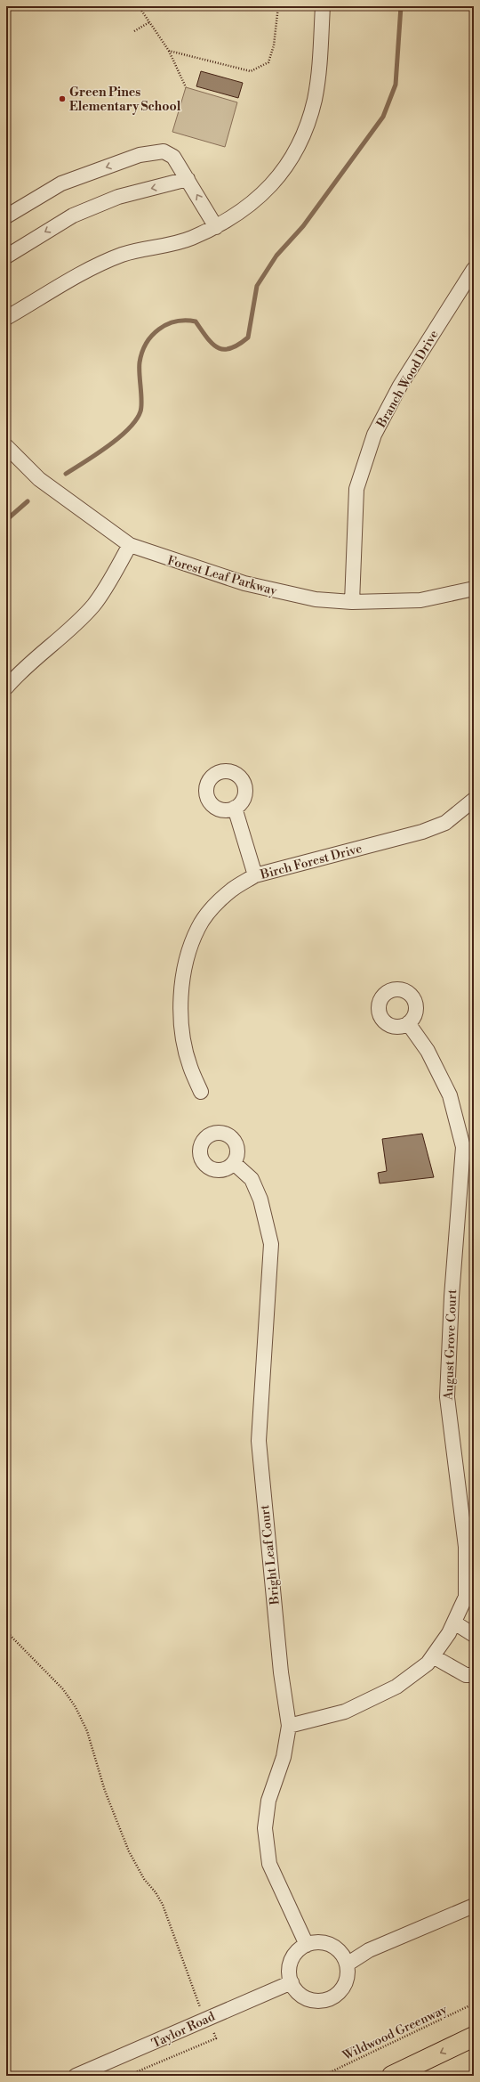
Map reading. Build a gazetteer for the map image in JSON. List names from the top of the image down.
{
  "streets": {
    "street": [
      "Branch Wood Drive",
      "Forest Leaf Parkway",
      "Birch Forest Drive",
      "August Grove Court",
      "Bright Leaf Court",
      "Taylor Road"
    ],
    "path": ["Wildwood Greenway"]
  },
  "crossings": [
    ["Branch Wood Drive", "Forest Leaf Parkway"],
    ["August Grove Court", "Bright Leaf Court"],
    ["Bright Leaf Court", "Taylor Road"]
  ],
  "places": ["Green Pines Elementary School"]
}
